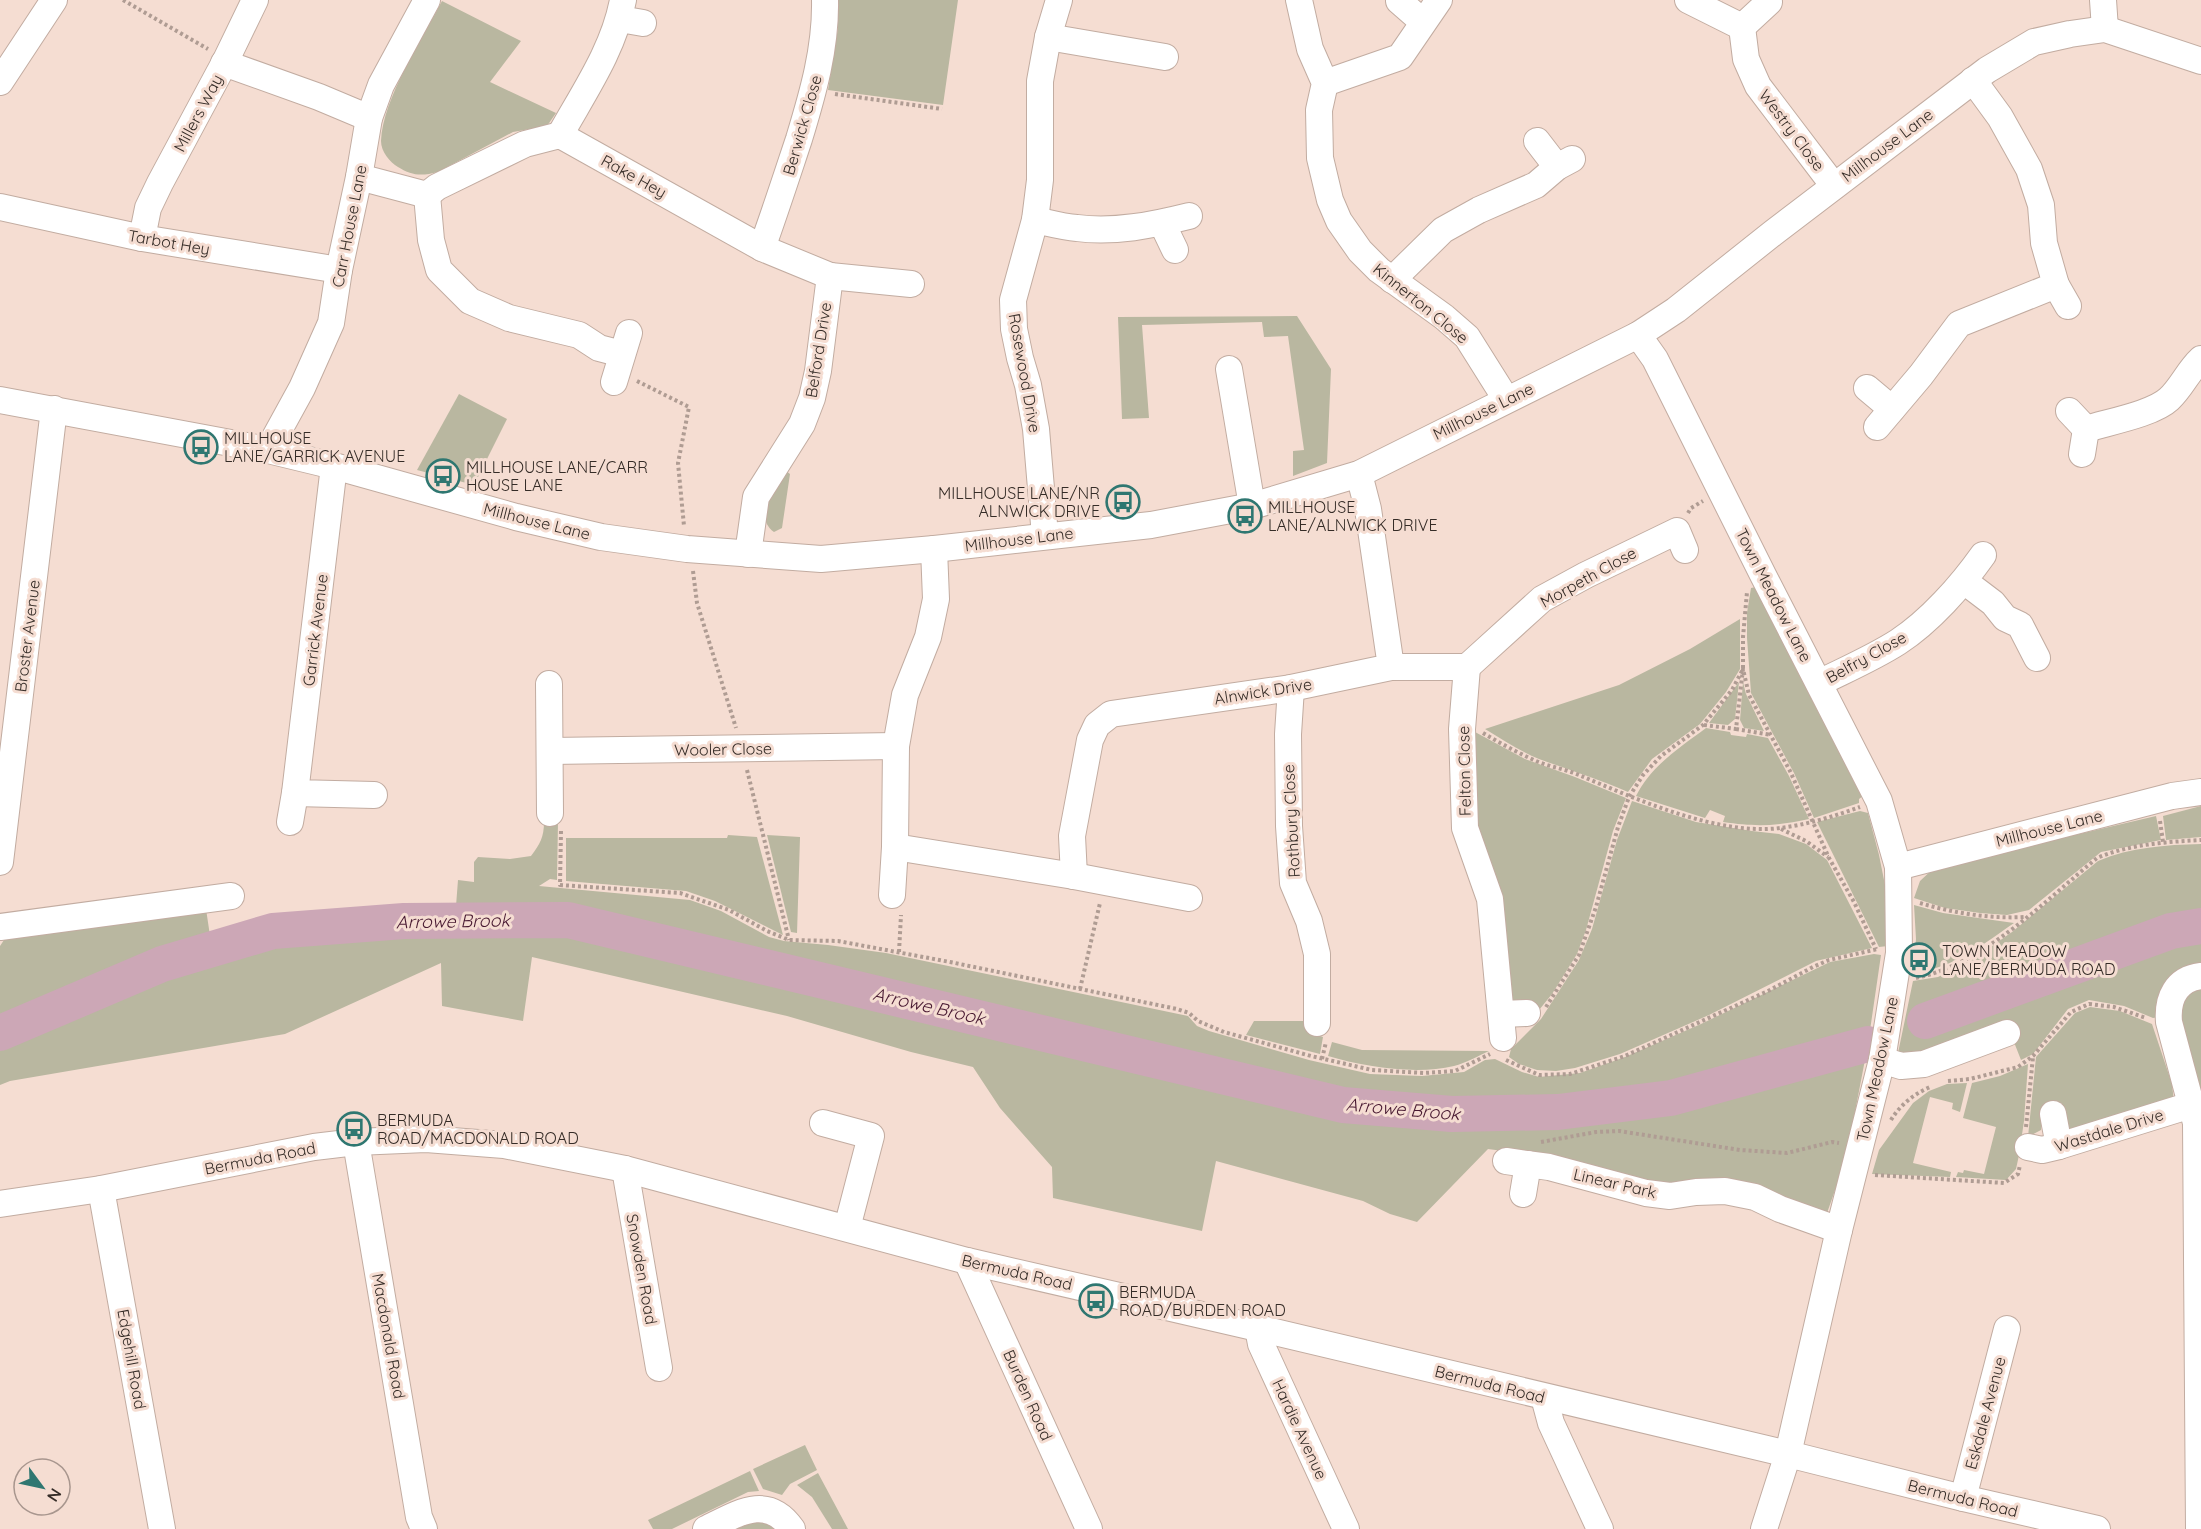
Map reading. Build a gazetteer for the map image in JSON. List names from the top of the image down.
{
  "streets": {
    "street": [
      "Millers Way",
      "Berwick Close",
      "Westry Close",
      "Millhouse Lane",
      "Rake Hey",
      "Carr House Lane",
      "Tarbot Hey",
      "Kinnerton Close",
      "Belford Drive",
      "Rosewood Drive",
      "Morpeth Close",
      "Town Meadow Lane",
      "Garrick Avenue",
      "Broster Avenue",
      "Belfry Close",
      "Alnwick Drive",
      "Wooler Close",
      "Felton Close",
      "Rothbury Close",
      "Wastdale Drive",
      "Bermuda Road",
      "Linear Park",
      "Snowden Road",
      "Macdonald Road",
      "Edgehill Road",
      "Burden Road",
      "Eskdale Avenue",
      "Hardie Avenue"
    ]
  },
  "crossings": [
    ["Millers Way", "Carr House Lane"],
    ["Millers Way", "Tarbot Hey"],
    ["Berwick Close", "Rake Hey"],
    ["Westry Close", "Millhouse Lane"],
    ["Millhouse Lane", "Carr House Lane"],
    ["Millhouse Lane", "Kinnerton Close"],
    ["Millhouse Lane", "Belford Drive"],
    ["Millhouse Lane", "Rosewood Drive"],
    ["Millhouse Lane", "Town Meadow Lane"],
    ["Millhouse Lane", "Garrick Avenue"],
    ["Millhouse Lane", "Broster Avenue"],
    ["Rake Hey", "Belford Drive"],
    ["Carr House Lane", "Tarbot Hey"],
    ["Morpeth Close", "Felton Close"],
    ["Town Meadow Lane", "Belfry Close"],
    ["Town Meadow Lane", "Bermuda Road"],
    ["Town Meadow Lane", "Linear Park"],
    ["Alnwick Drive", "Rothbury Close"],
    ["Bermuda Road", "Snowden Road"],
    ["Bermuda Road", "Macdonald Road"],
    ["Bermuda Road", "Edgehill Road"],
    ["Bermuda Road", "Burden Road"],
    ["Bermuda Road", "Eskdale Avenue"],
    ["Bermuda Road", "Hardie Avenue"]
  ],
  "water": ["Arrowe Brook"],
  "places": {
    "bus stop": [
      "MILLHOUSE LANE/GARRICK AVENUE",
      "MILLHOUSE LANE/CARR HOUSE LANE",
      "MILLHOUSE LANE/NR ALNWICK DRIVE",
      "MILLHOUSE LANE/ALNWICK DRIVE",
      "TOWN MEADOW LANE/BERMUDA ROAD",
      "BERMUDA ROAD/MACDONALD ROAD",
      "BERMUDA ROAD/BURDEN ROAD"
    ]
  },
  "north": "bottom right"
}
